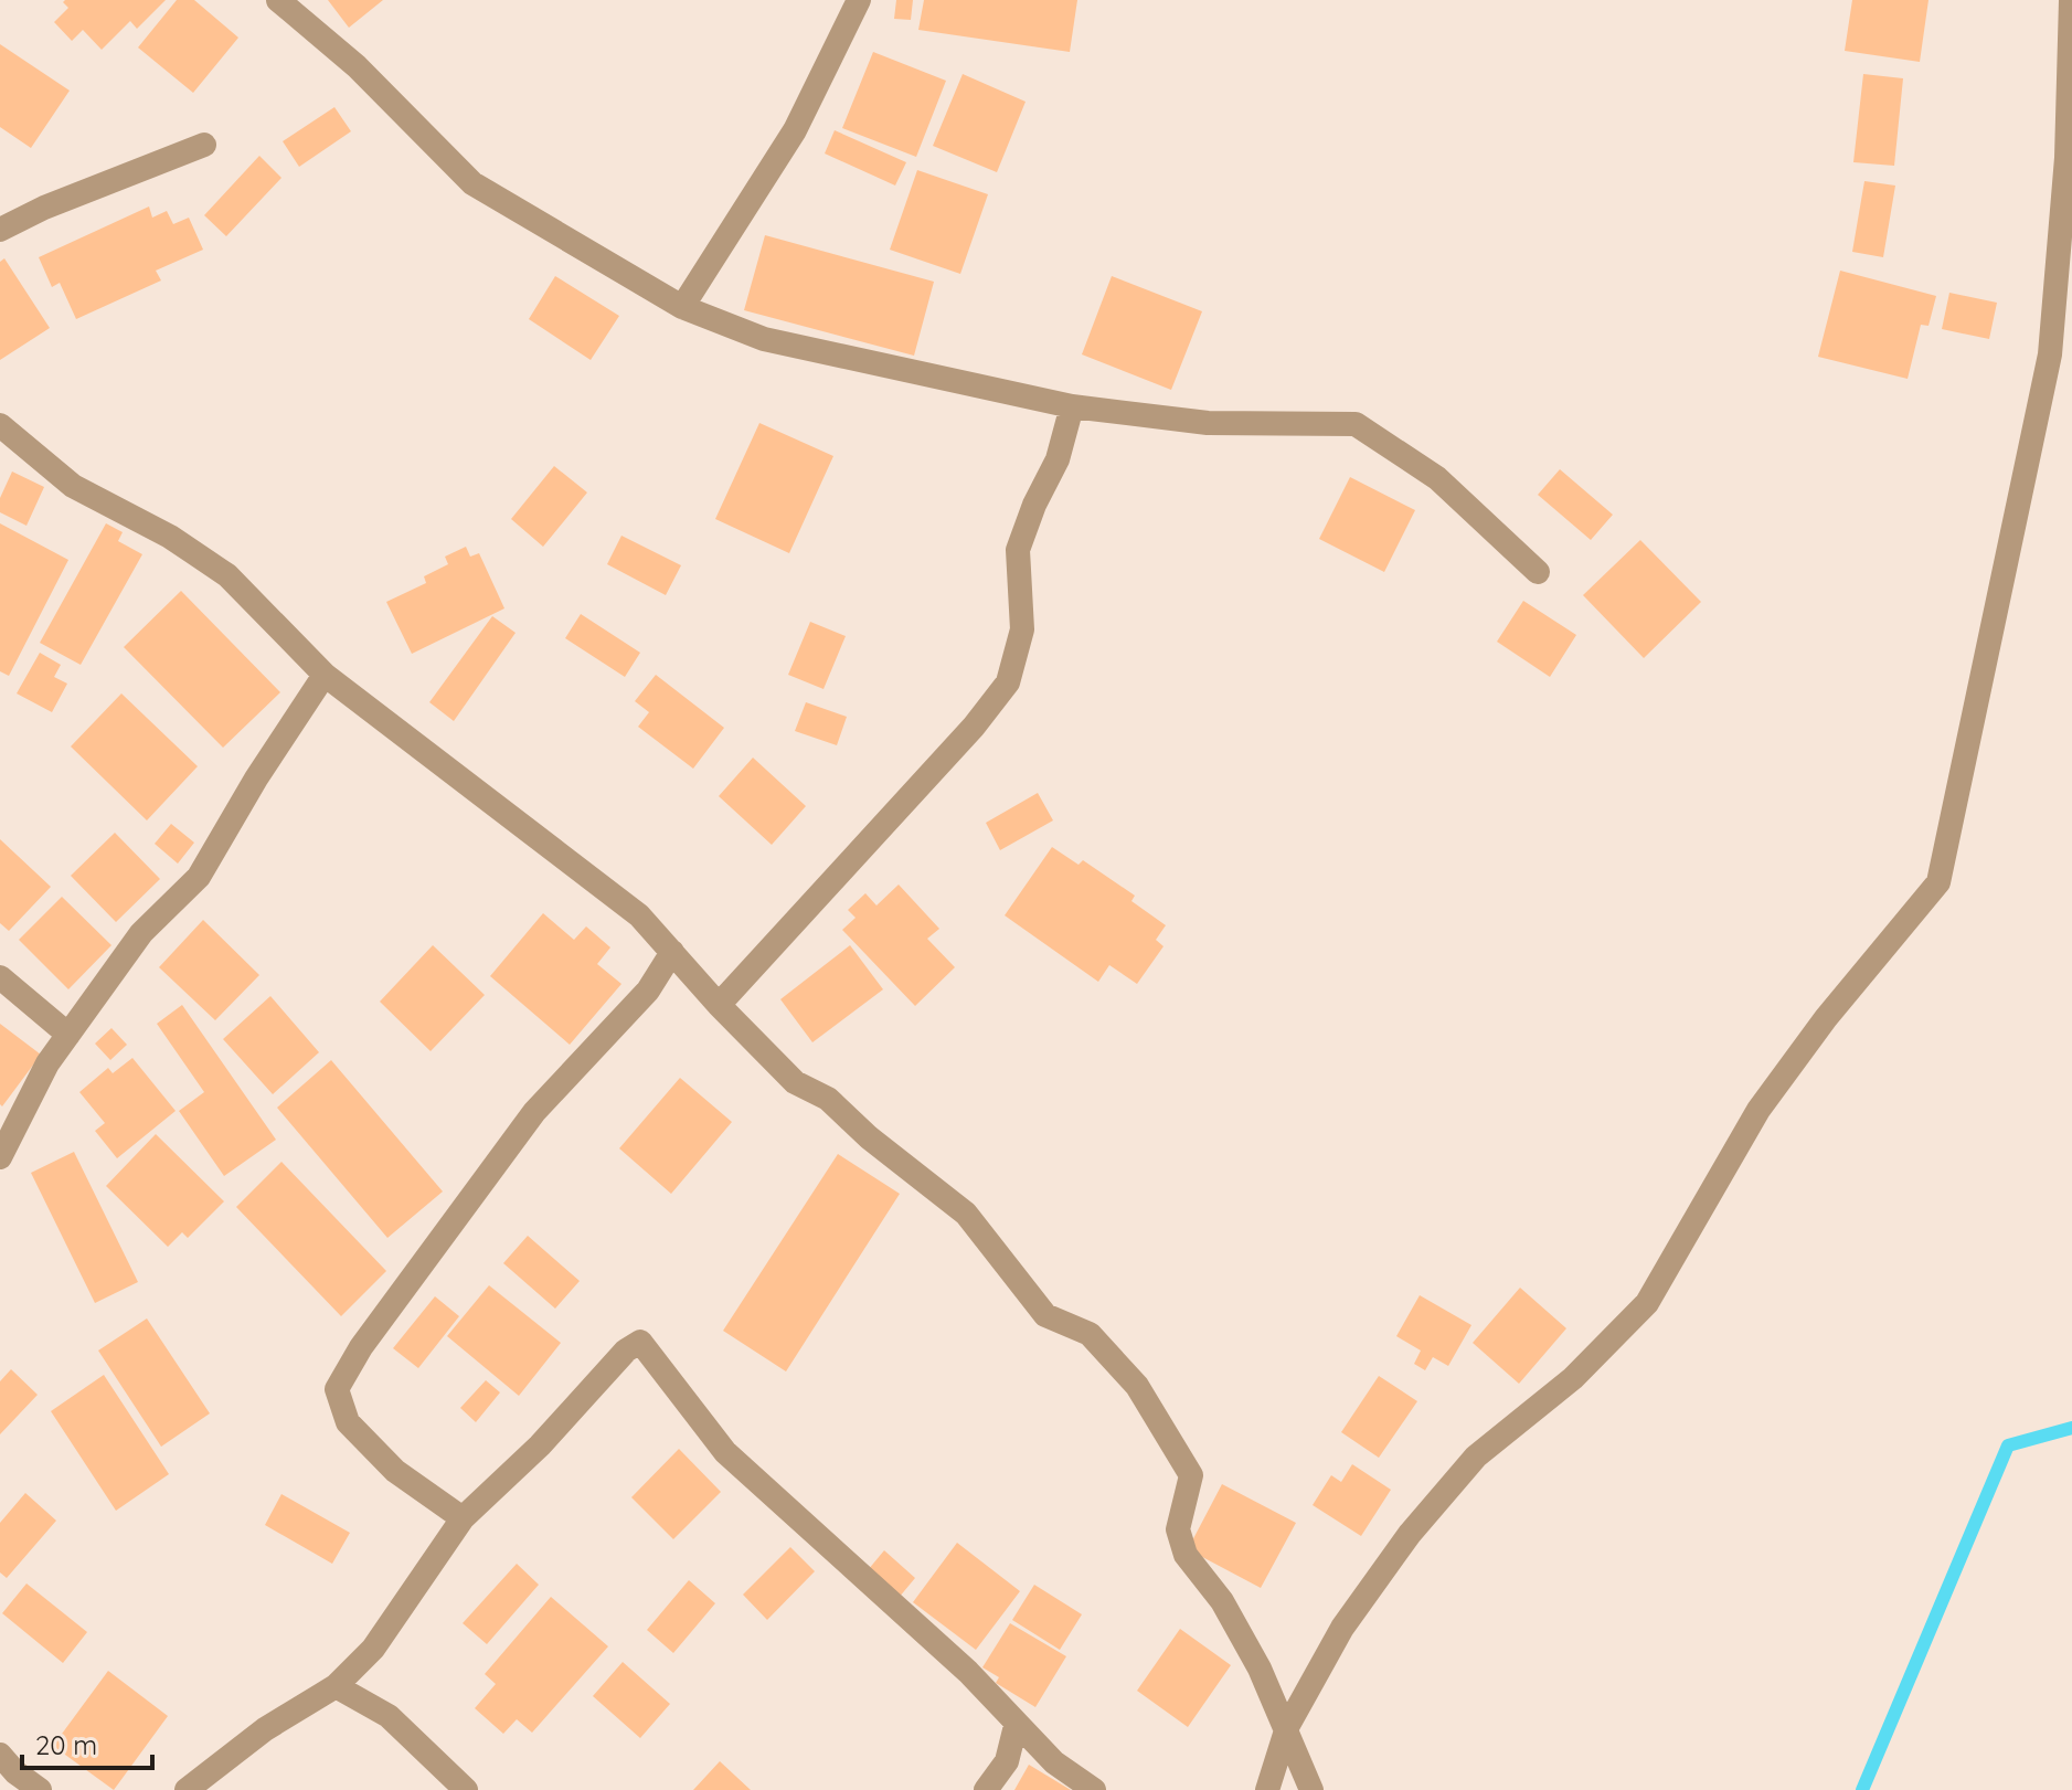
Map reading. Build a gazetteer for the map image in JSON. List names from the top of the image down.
{
  "scale_bar": "20 m"
}
